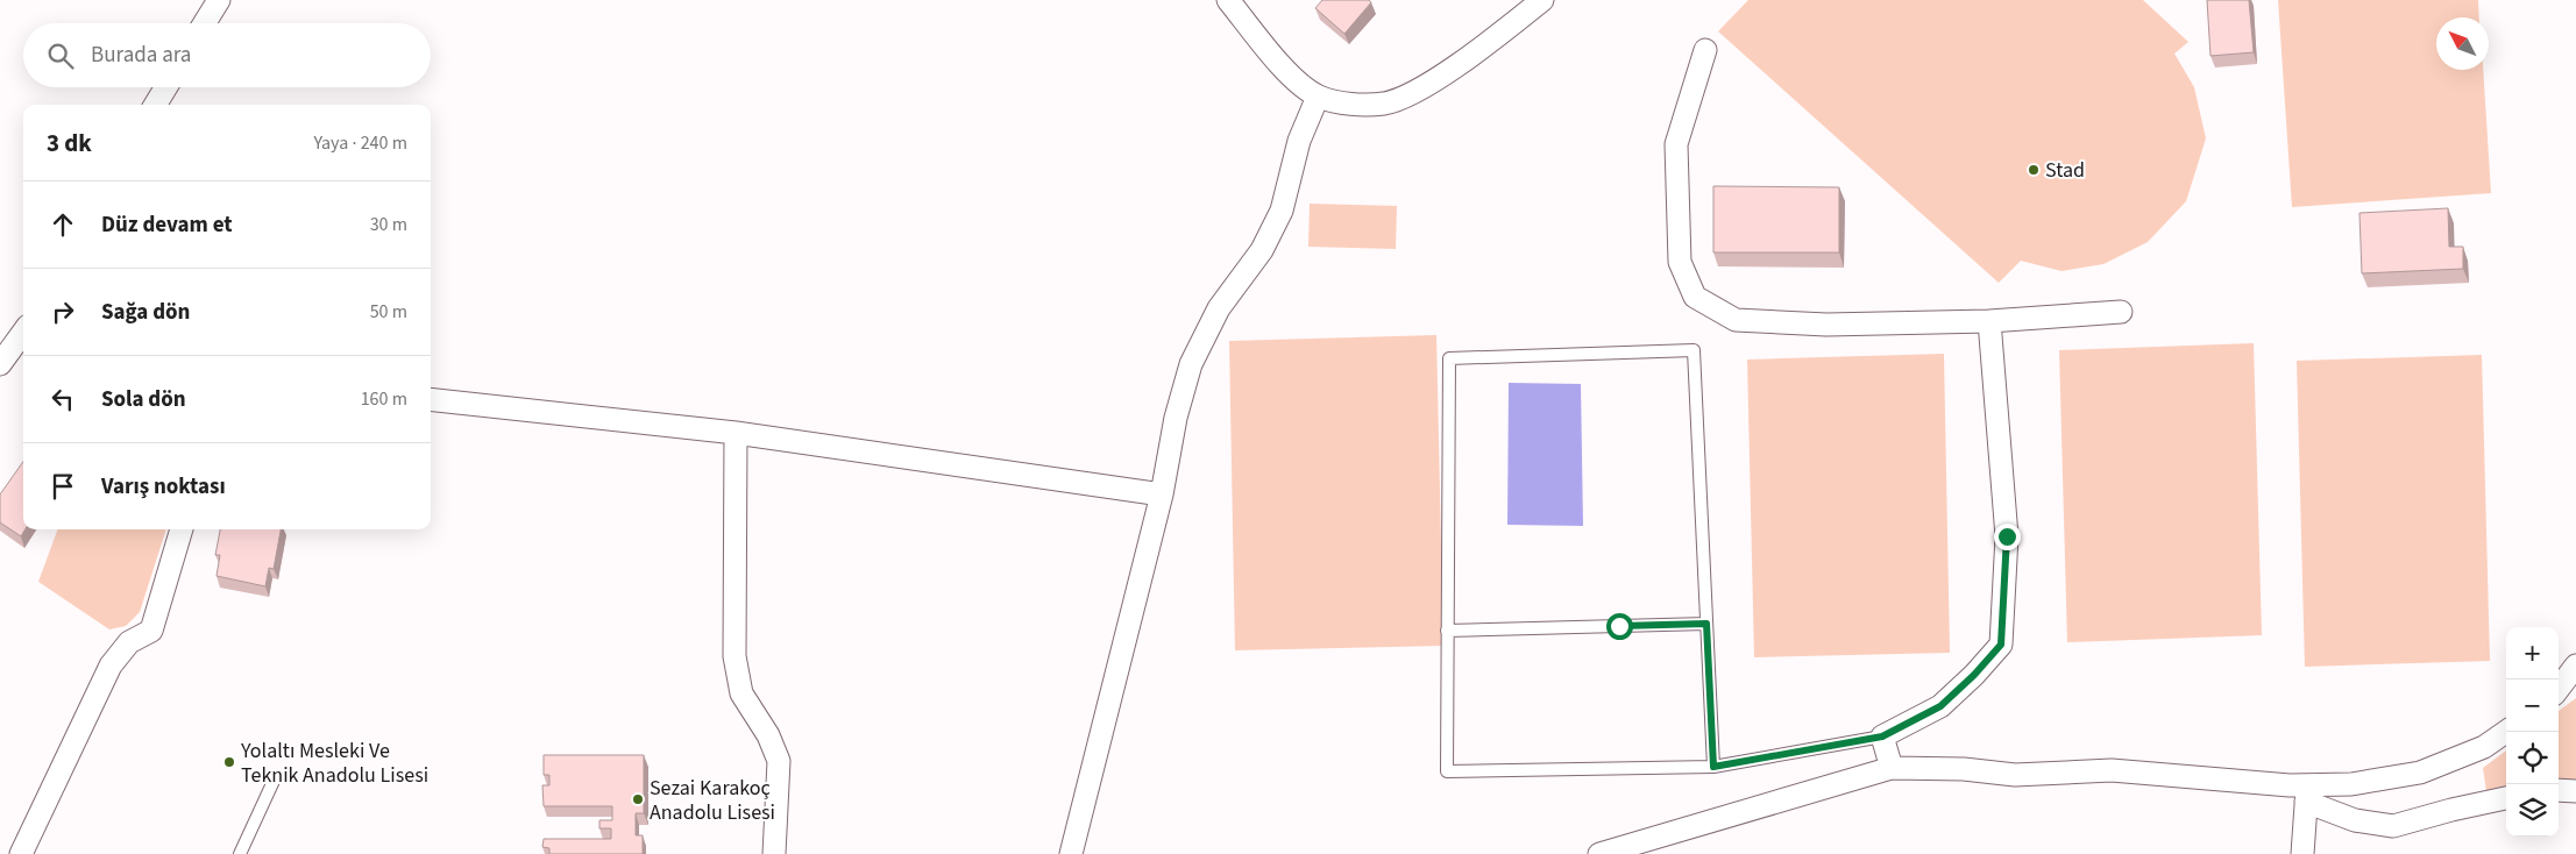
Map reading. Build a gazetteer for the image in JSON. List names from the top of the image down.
{
  "places": ["Stad", "Yolaltı Mesleki Ve Teknik Anadolu Lisesi", "Sezai Karakoç Anadolu Lisesi"],
  "north": "top left",
  "page": {
    "search": "Burada ara",
    "heading": ["3 dk", "Yaya · 240 m"],
    "list": [
      ["Düz devam et", "30 m"],
      ["Sağa dön", "50 m"],
      ["Sola dön", "160 m"],
      "Varış noktası"
    ],
    "map_buttons": ["+", "−"]
  }
}
